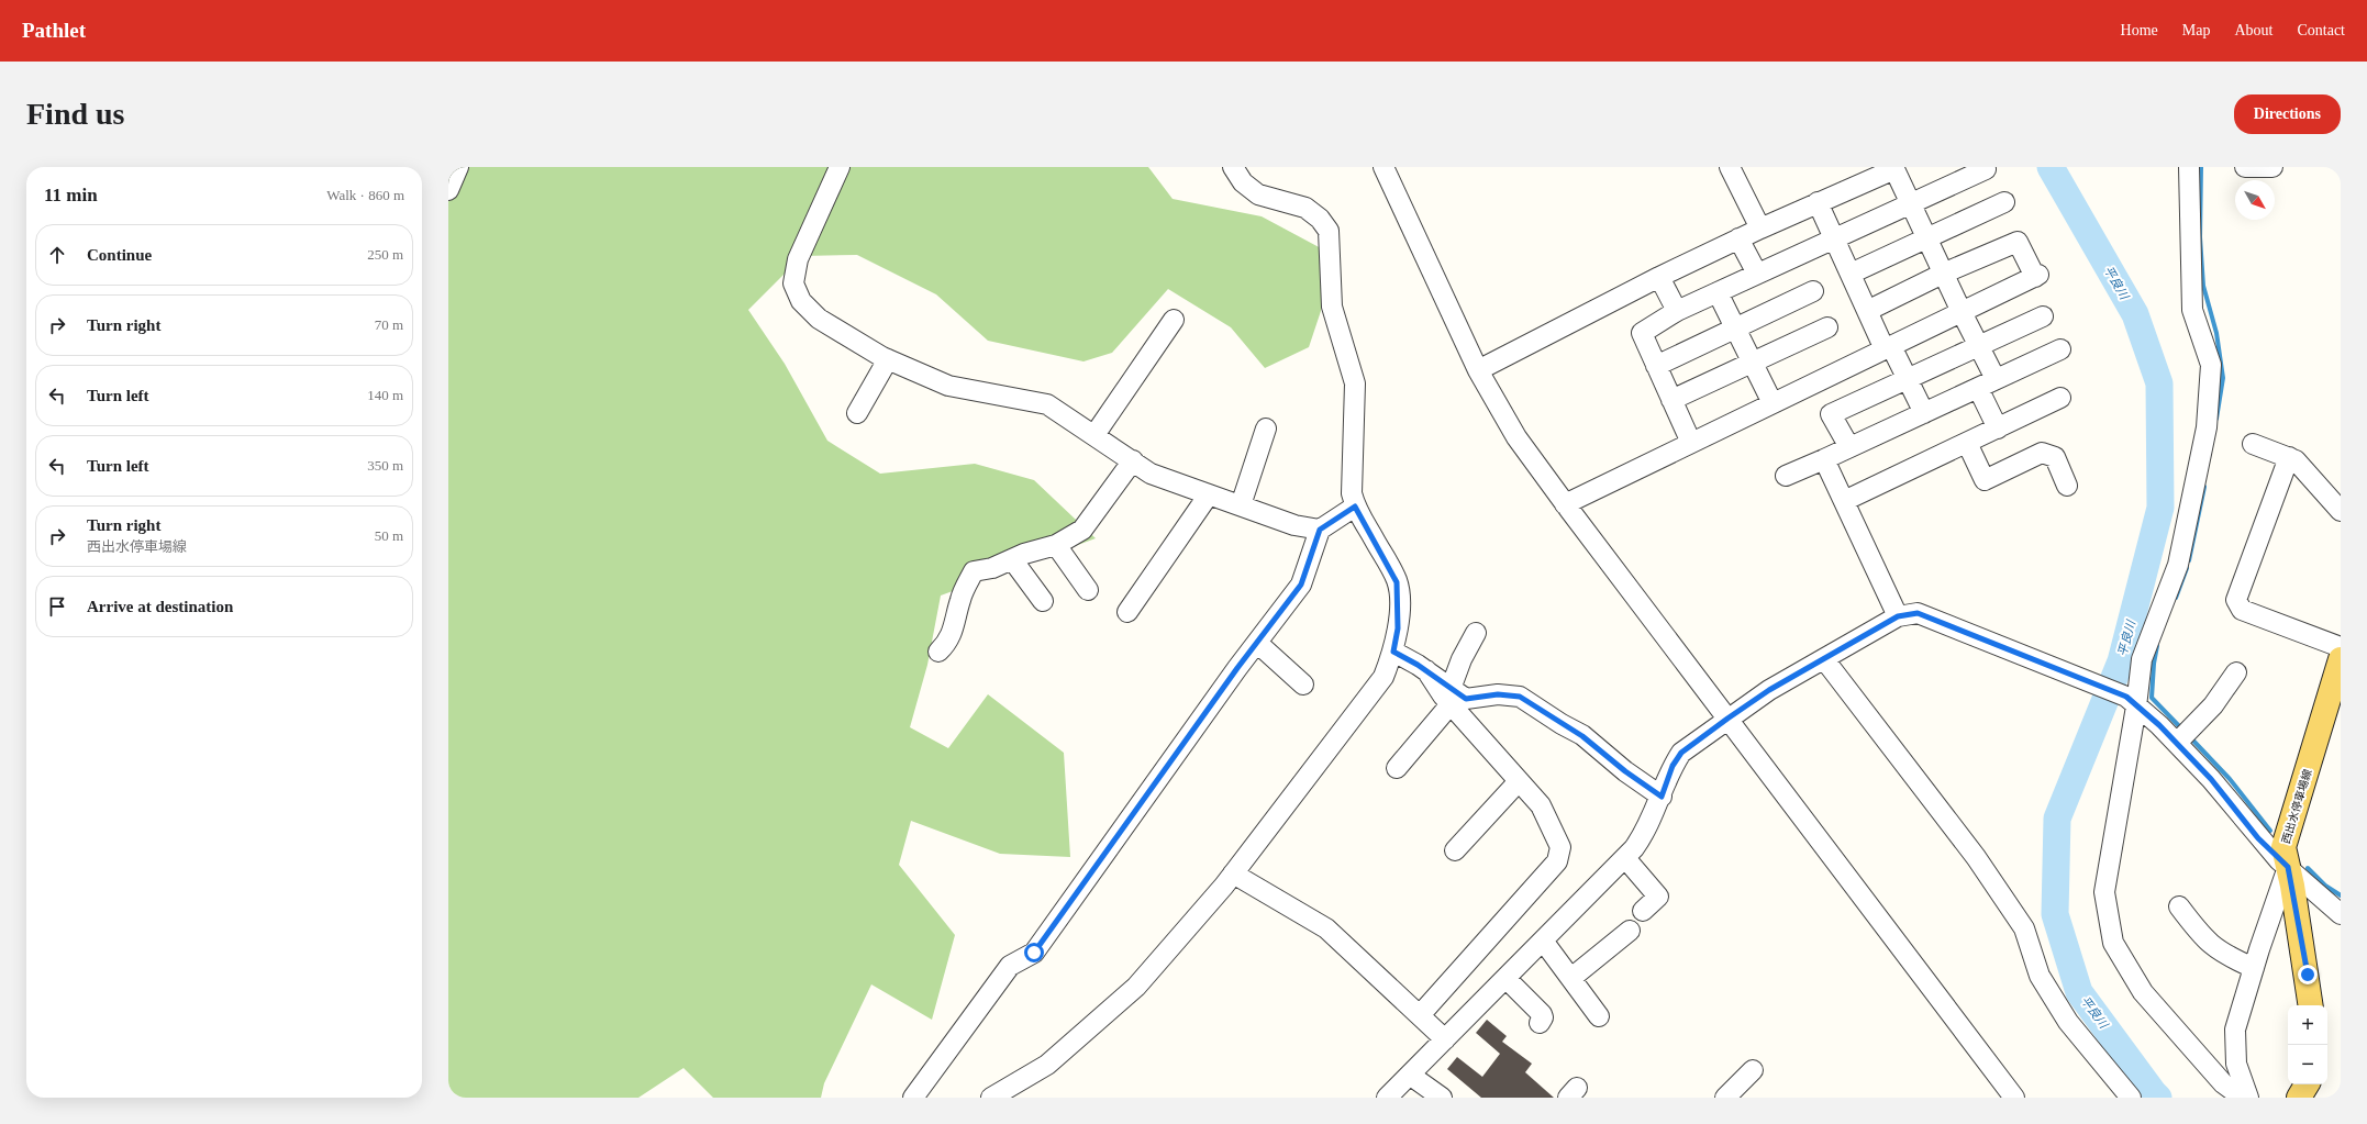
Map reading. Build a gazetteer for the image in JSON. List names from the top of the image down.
{
  "streets": {
    "main road": ["西出水停車場線"]
  },
  "water": ["平良川"],
  "north": "bottom right",
  "page": {
    "header": "Pathlet",
    "nav": [
      "Home",
      "Map",
      "About",
      "Contact"
    ],
    "buttons": "Directions",
    "title": "Find us",
    "heading": ["11 min", "Walk · 860 m"],
    "list": [
      ["Continue", "250 m"],
      ["Turn right", "70 m"],
      ["Turn left", "140 m"],
      ["Turn left", "350 m"],
      ["Turn right", "西出水停車場線", "50 m"],
      "Arrive at destination"
    ],
    "map_buttons": ["+", "−"]
  }
}
